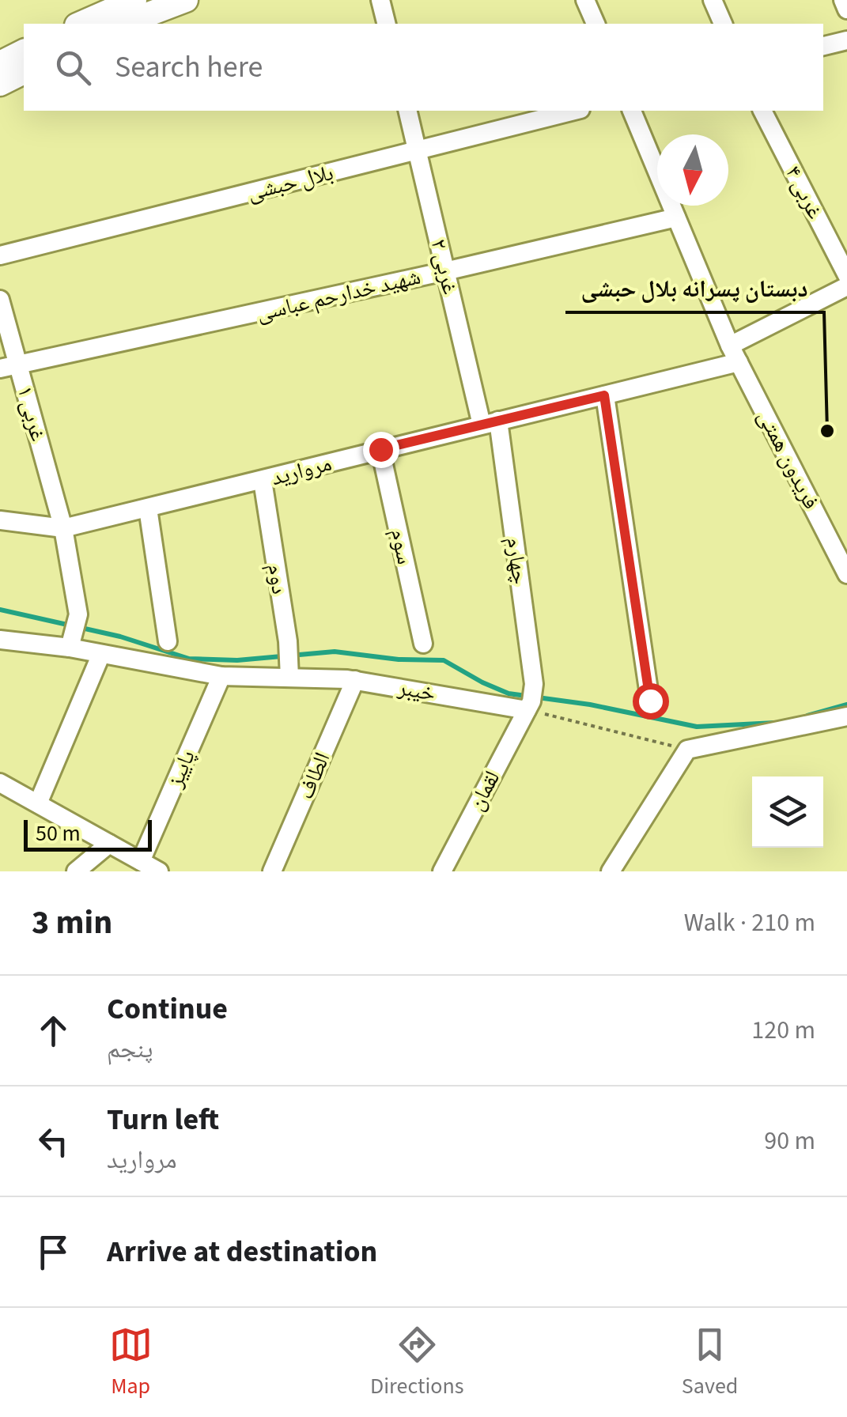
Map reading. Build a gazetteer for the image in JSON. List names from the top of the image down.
{
  "streets": {
    "street": [
      "بلال حبشی",
      "۴ غربی",
      "۲ غربی",
      "شهید خدارحم عباسی",
      "۱ غربی",
      "فریدون همتی",
      "مروارید",
      "سوم",
      "چهارم",
      "دوم",
      "خیبر",
      "پاییز",
      "الطاف",
      "لقمان"
    ]
  },
  "crossings": [
    ["بلال حبشی", "۲ غربی"],
    ["۲ غربی", "شهید خدارحم عباسی"],
    ["۲ غربی", "مروارید"],
    ["۲ غربی", "چهارم"],
    ["شهید خدارحم عباسی", "۱ غربی"],
    ["شهید خدارحم عباسی", "فریدون همتی"],
    ["۱ غربی", "مروارید"],
    ["۱ غربی", "خیبر"],
    ["فریدون همتی", "مروارید"],
    ["مروارید", "سوم"],
    ["مروارید", "چهارم"],
    ["مروارید", "دوم"],
    ["چهارم", "خیبر"],
    ["چهارم", "لقمان"],
    ["دوم", "خیبر"],
    ["خیبر", "پاییز"],
    ["خیبر", "الطاف"],
    ["خیبر", "لقمان"]
  ],
  "places": ["دبستان پسرانه بلال حبشی"],
  "scale_bar": "50 m",
  "north": "bottom",
  "page": {
    "search": "Search here",
    "scale": "50 m",
    "heading": ["3 min", "Walk · 210 m"],
    "list": [
      ["Continue", "پنجم", "120 m"],
      ["Turn left", "مروارید", "90 m"],
      "Arrive at destination"
    ],
    "nav": ["Map", "Directions", "Saved"]
  }
}
